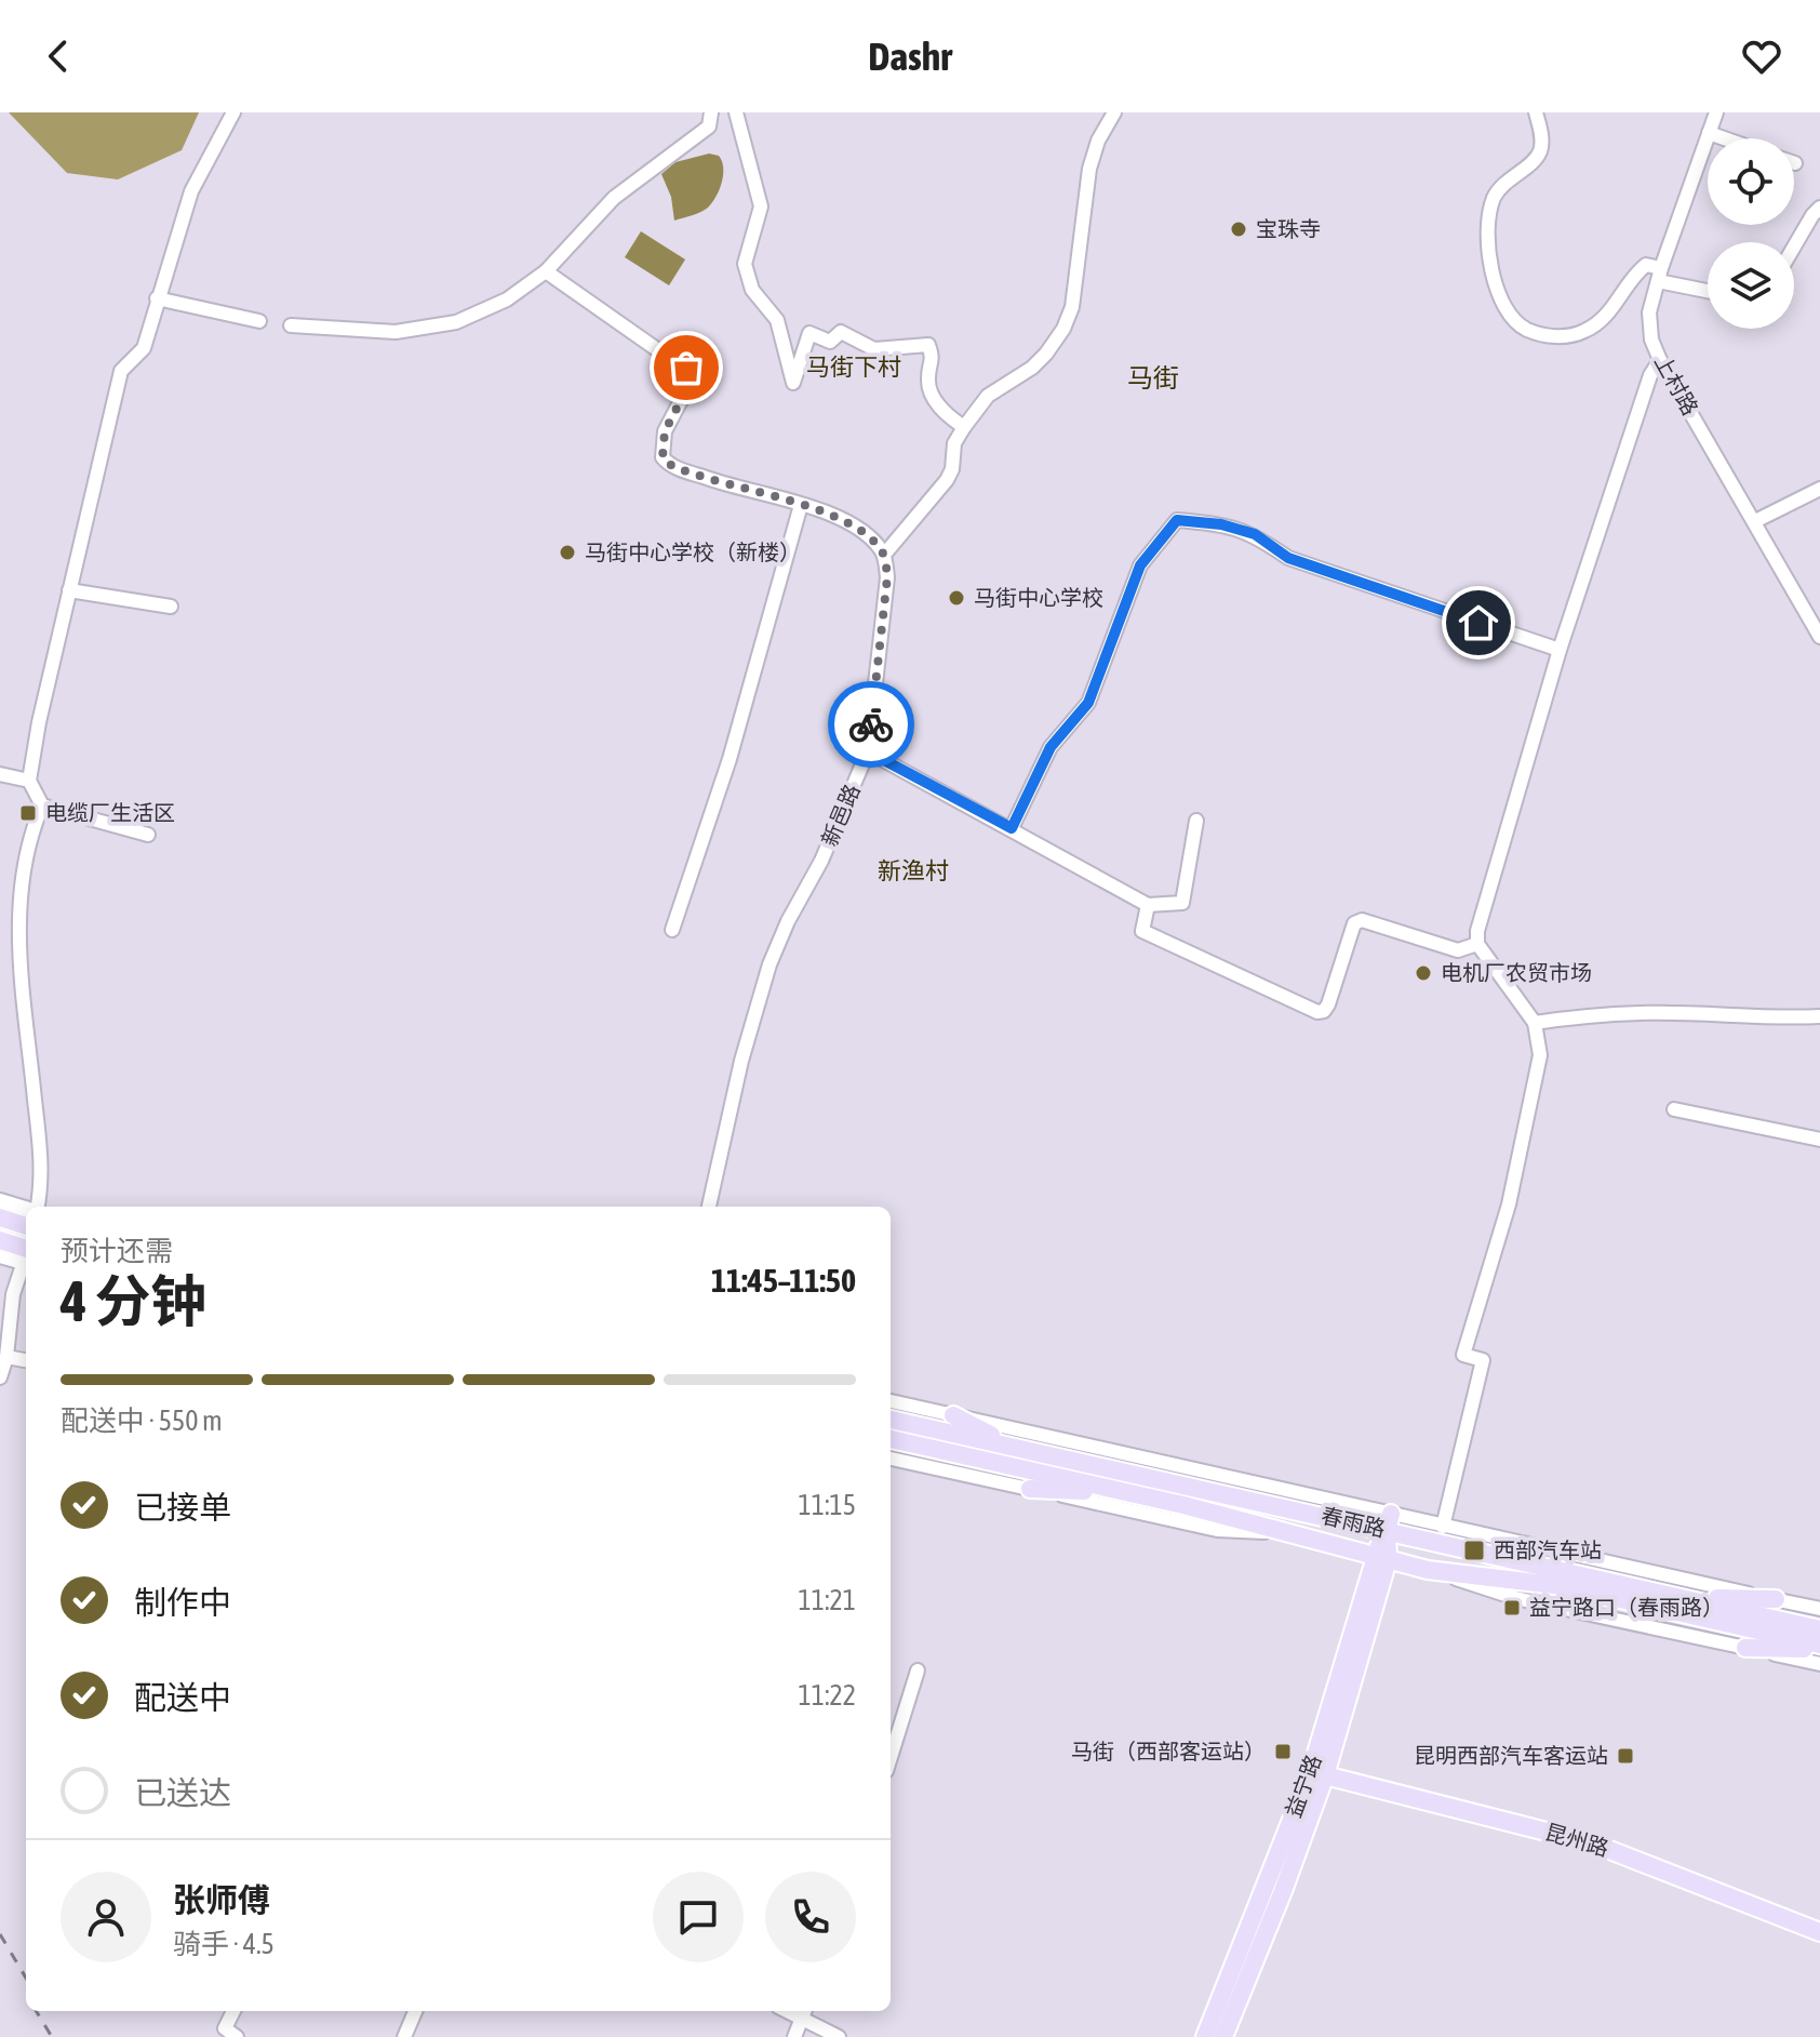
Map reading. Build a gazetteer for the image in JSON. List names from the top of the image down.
{
  "streets": {
    "main road": ["春雨路", "益宁路", "昆州路"],
    "street": ["上村路", "新邑路"]
  },
  "crossings": [
    ["春雨路", "益宁路"],
    ["益宁路", "昆州路"]
  ],
  "districts": ["马街下村", "马街", "新渔村"],
  "places": {
    "other": [
      "宝珠寺",
      "马街中心学校（新楼）",
      "马街中心学校",
      "电机厂农贸市场"
    ],
    "transit": [
      "电缆厂生活区",
      "西部汽车站",
      "益宁路口（春雨路）",
      "马街（西部客运站）",
      "昆明西部汽车客运站"
    ]
  },
  "page": {
    "header": "Dashr",
    "heading": ["4 分钟", "预计还需", "11:45–11:50"],
    "panel": ["张师傅", "骑手 · 4.5"],
    "bar": "配送中 · 550 m",
    "list": [
      ["已接单", "11:15"],
      ["制作中", "11:21"],
      ["配送中", "11:22"],
      "已送达"
    ]
  }
}
